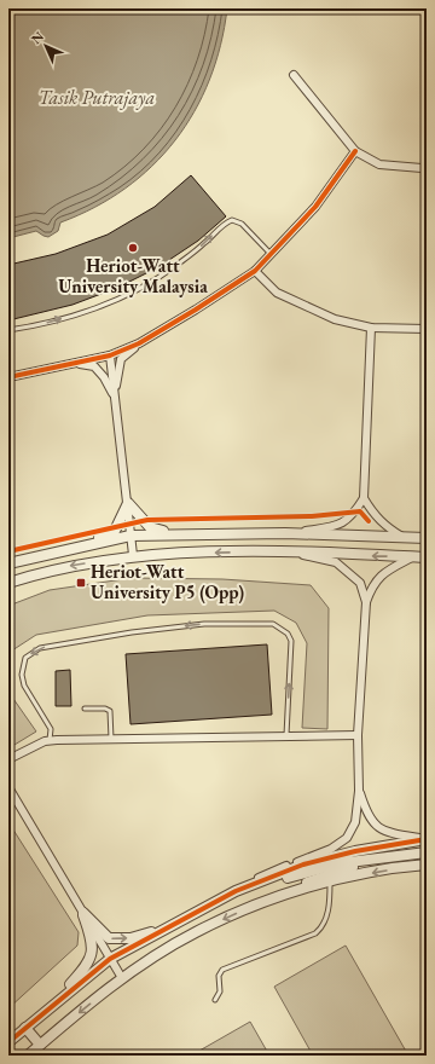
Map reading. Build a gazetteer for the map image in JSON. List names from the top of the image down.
{
  "water": ["Tasik Putrajaya"],
  "places": {
    "other": ["Heriot-Watt University Malaysia"],
    "transit": ["Heriot-Watt University P5 (Opp)"]
  },
  "north": "top left"
}
